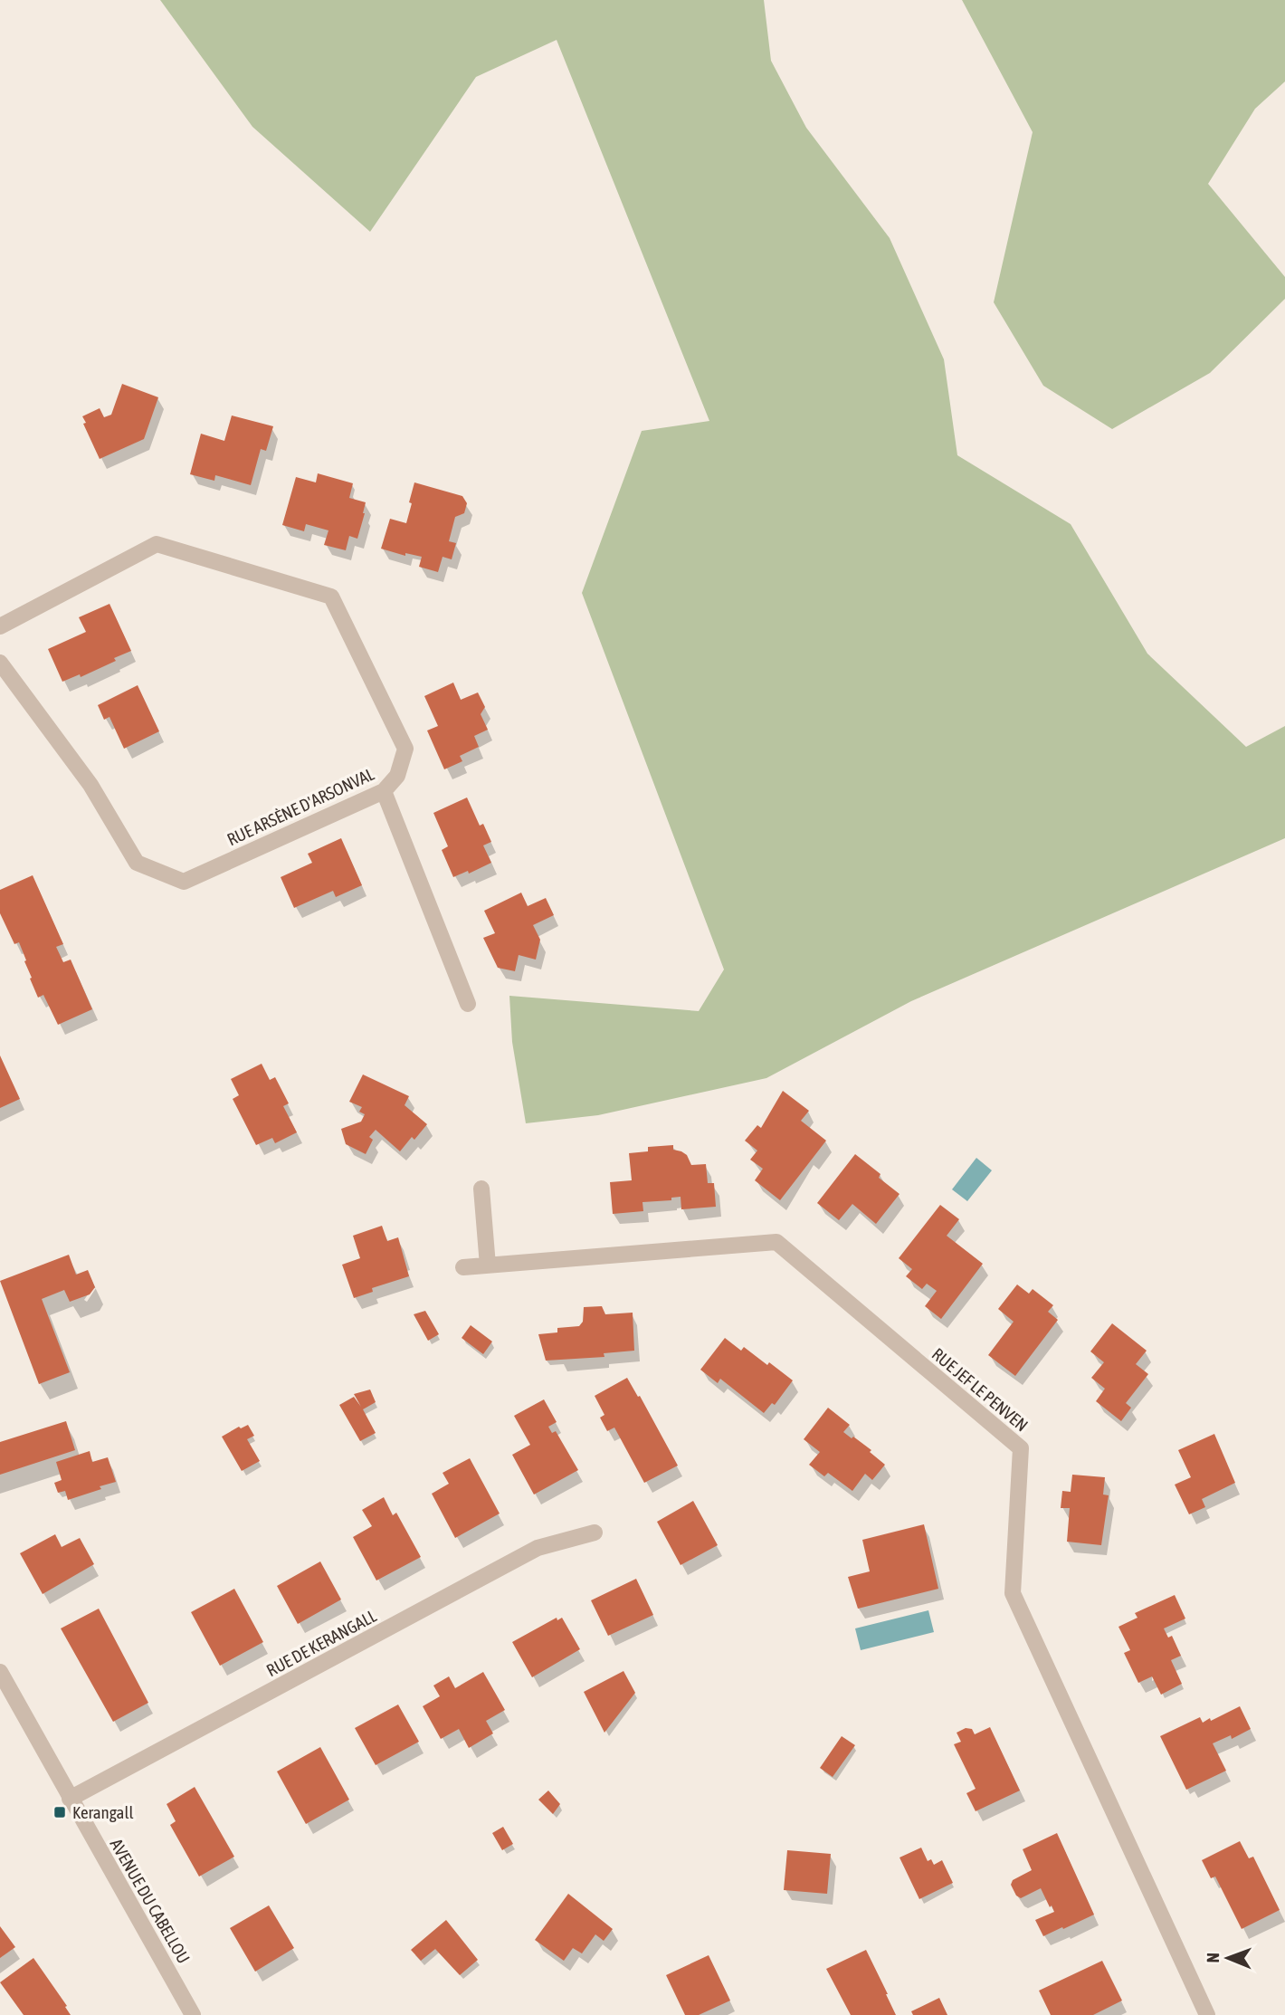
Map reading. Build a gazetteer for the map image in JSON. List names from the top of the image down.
{
  "streets": {
    "street": [
      "RUE ARSÈNE D'ARSONVAL",
      "RUE JEF LE PENVEN",
      "RUE DE KERANGALL",
      "AVENUE DU CABELLOU"
    ]
  },
  "crossings": [
    ["RUE DE KERANGALL", "AVENUE DU CABELLOU"]
  ],
  "places": {
    "transit": ["Kerangall"]
  },
  "north": "left"
}
